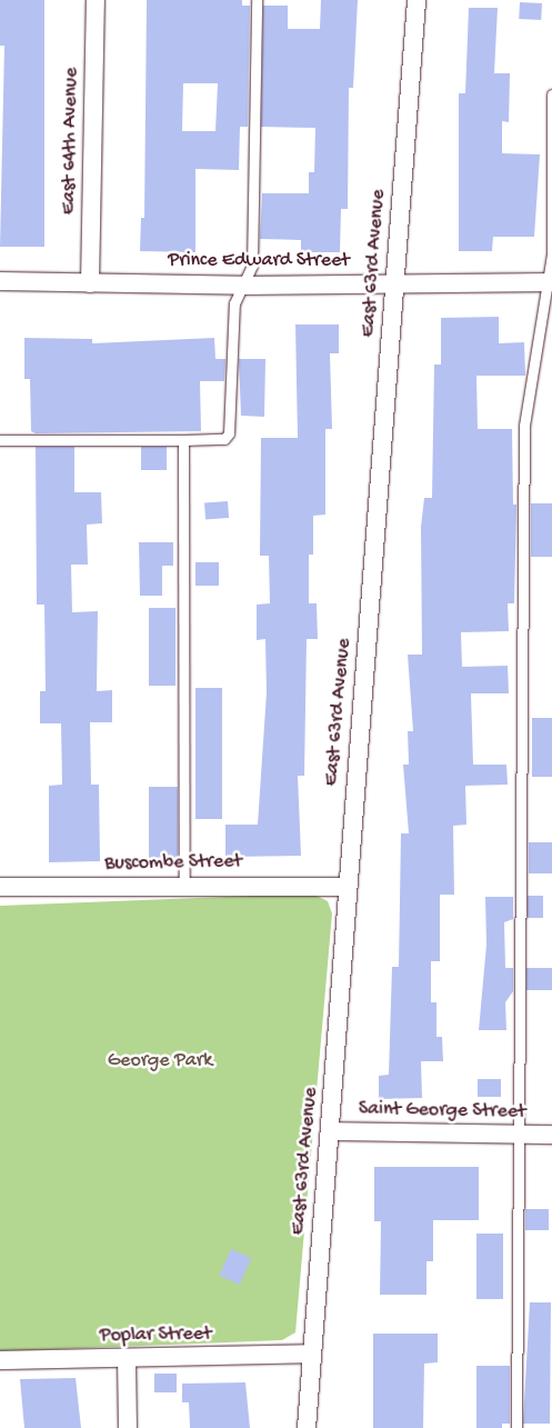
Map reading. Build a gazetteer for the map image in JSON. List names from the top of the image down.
{
  "streets": {
    "street": [
      "East 64th Avenue",
      "Prince Edward Street",
      "East 63rd Avenue",
      "Buscombe Street",
      "Saint George Street",
      "Poplar Street"
    ]
  },
  "crossings": [
    ["East 64th Avenue", "Prince Edward Street"],
    ["Prince Edward Street", "East 63rd Avenue"],
    ["East 63rd Avenue", "Buscombe Street"],
    ["East 63rd Avenue", "Saint George Street"],
    ["East 63rd Avenue", "Poplar Street"]
  ],
  "parks": ["George Park"]
}
